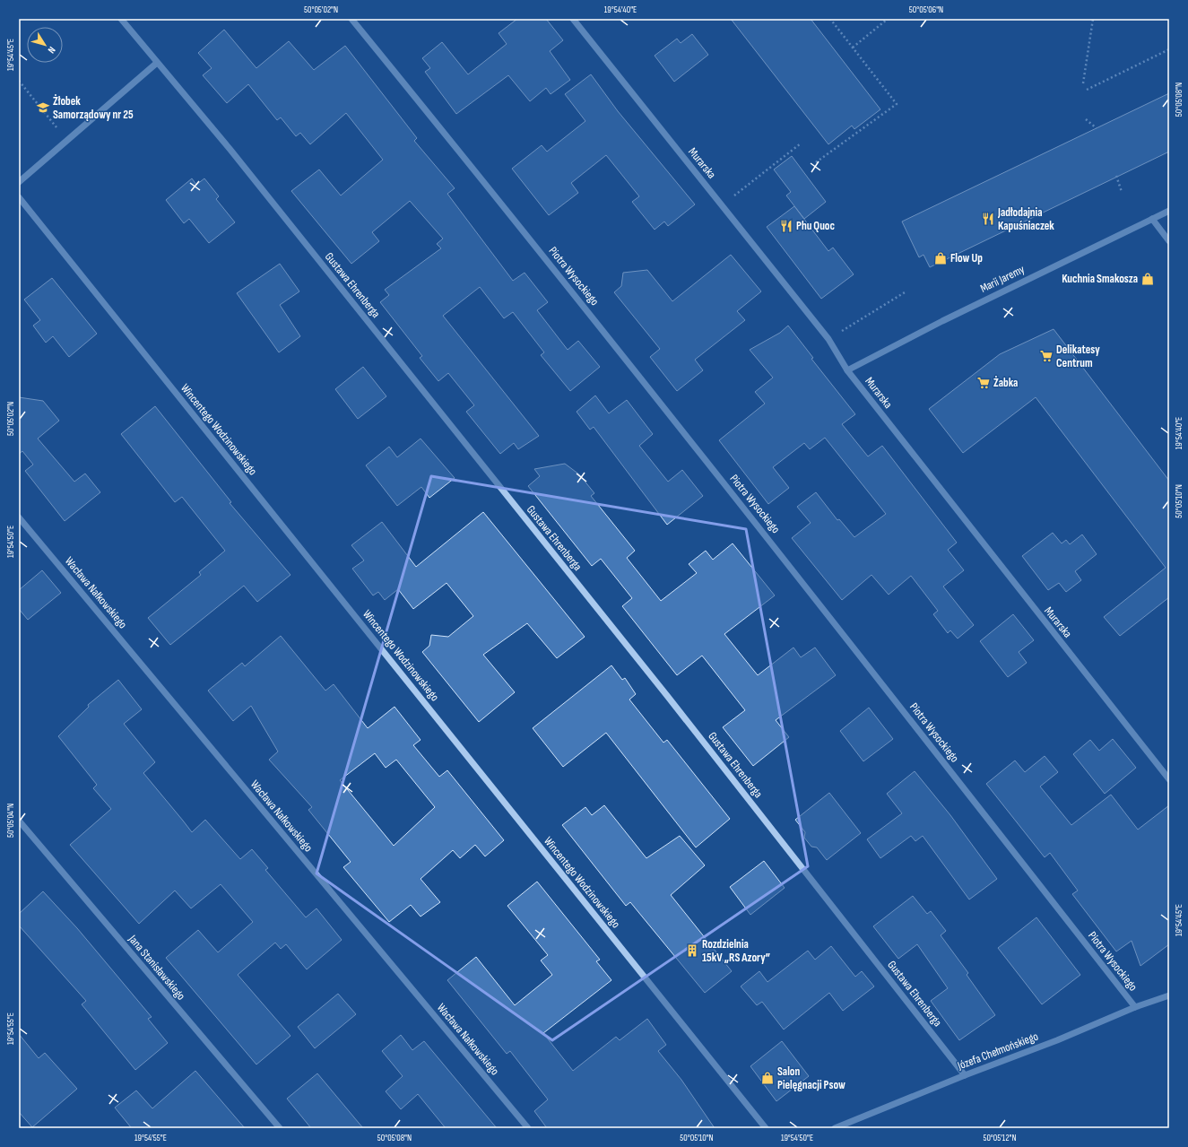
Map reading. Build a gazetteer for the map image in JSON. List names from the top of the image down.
{
  "streets": {
    "street": [
      "Murarska",
      "Piotra Wysockiego",
      "Marii Jaremy",
      "Gustawa Ehrenberga",
      "Wincentego Wodzinowskiego",
      "Wacława Nałkowskiego",
      "Jana Stanisławskiego",
      "Józefa Chełmońskiego"
    ]
  },
  "crossings": [
    ["Murarska", "Marii Jaremy"],
    ["Piotra Wysockiego", "Józefa Chełmońskiego"],
    ["Gustawa Ehrenberga", "Józefa Chełmońskiego"]
  ],
  "places": {
    "school or university": ["Żłobek Samorządowy nr 25"],
    "restaurant": ["Jadłodajnia Kapuśniaczek", "Phu Quoc"],
    "shop": ["Flow Up", "Kuchnia Smakosza", "Salon Pielęgnacji Psow"],
    "supermarket": ["Delikatesy Centrum", "Żabka"],
    "building": ["Rozdzielnia 15kV „RS Azory”"]
  },
  "north": "bottom right",
  "coordinates": [
    "50°05'02\"N",
    "19°54'40\"E",
    "50°05'06\"N",
    "19°54'45\"E",
    "50°05'08\"N",
    "50°05'10\"N",
    "19°54'50\"E",
    "50°05'04\"N",
    "19°54'55\"E",
    "50°05'12\"N"
  ]
}
